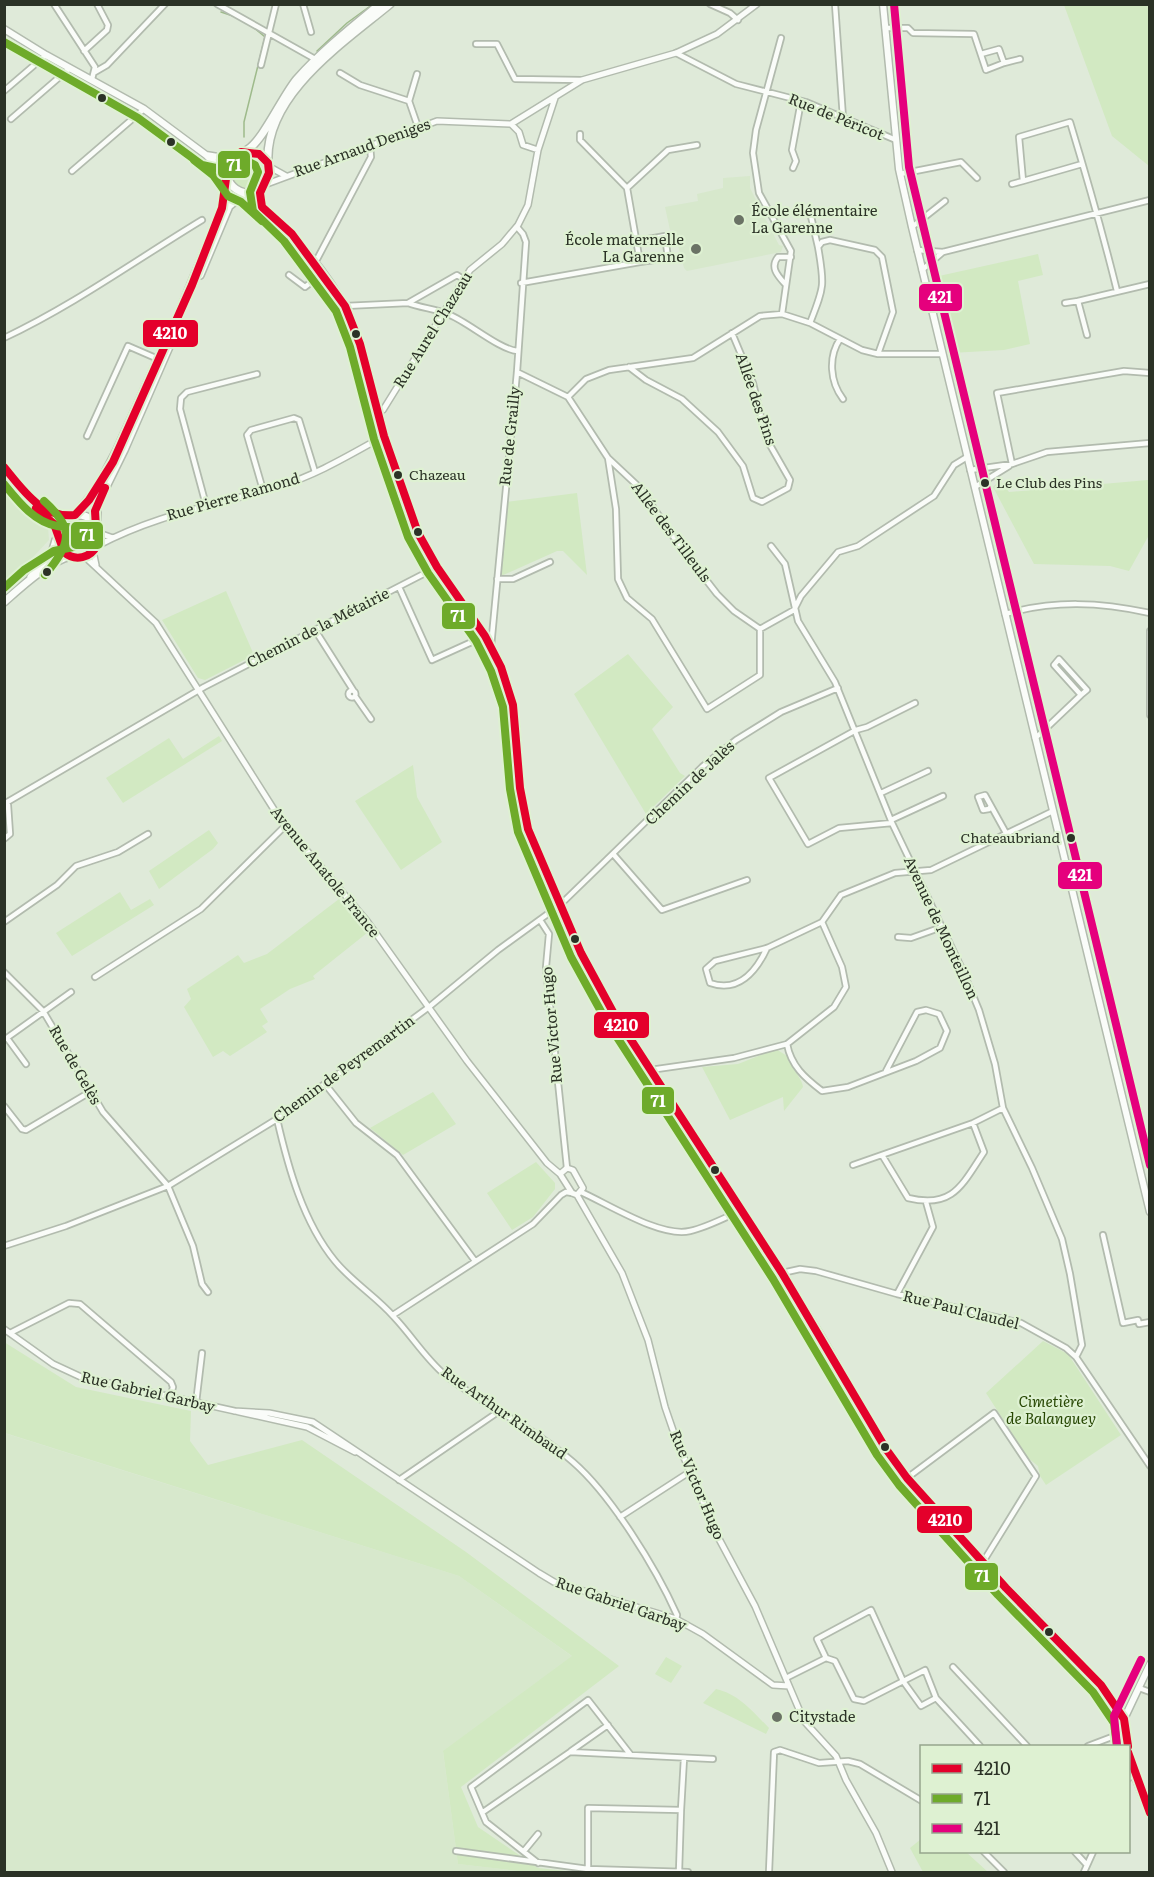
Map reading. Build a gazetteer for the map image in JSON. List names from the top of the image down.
{
  "streets": {
    "street": [
      "Rue de Péricot",
      "Rue Arnaud Deniges",
      "Rue Aurel Chazeau",
      "Allée des Pins",
      "Rue de Grailly",
      "Rue Pierre Ramond",
      "Allée des Tilleuls",
      "Chemin de la Métairie",
      "Chemin de Jalès",
      "Avenue Anatole France",
      "Avenue de Monteillon",
      "Rue Victor Hugo",
      "Rue de Gelès",
      "Chemin de Peyremartin",
      "Rue Paul Claudel",
      "Rue Gabriel Garbay",
      "Rue Arthur Rimbaud"
    ]
  },
  "crossings": [
    ["Rue Aurel Chazeau", "Rue de Grailly"],
    ["Rue Pierre Ramond", "Avenue Anatole France"],
    ["Chemin de la Métairie", "Avenue Anatole France"],
    ["Chemin de Jalès", "Avenue de Monteillon"],
    ["Chemin de Jalès", "Rue Victor Hugo"],
    ["Chemin de Jalès", "Chemin de Peyremartin"],
    ["Avenue Anatole France", "Rue Victor Hugo"],
    ["Avenue Anatole France", "Chemin de Peyremartin"],
    ["Avenue de Monteillon", "Rue Paul Claudel"],
    ["Rue Victor Hugo", "Chemin de Peyremartin"],
    ["Rue Victor Hugo", "Rue Gabriel Garbay"],
    ["Rue de Gelès", "Chemin de Peyremartin"],
    ["Chemin de Peyremartin", "Rue Arthur Rimbaud"],
    ["Rue Gabriel Garbay", "Rue Arthur Rimbaud"]
  ],
  "parks": ["Cimetière de Balanguey"],
  "places": [
    "École élémentaire La Garenne",
    "École maternelle La Garenne",
    "Chazeau",
    "Le Club des Pins",
    "Chateaubriand",
    "Citystade"
  ],
  "lines": ["transit line 421", "transit line 71", "transit line 4210"],
  "legend": ["4210", "71", "421"]
}
